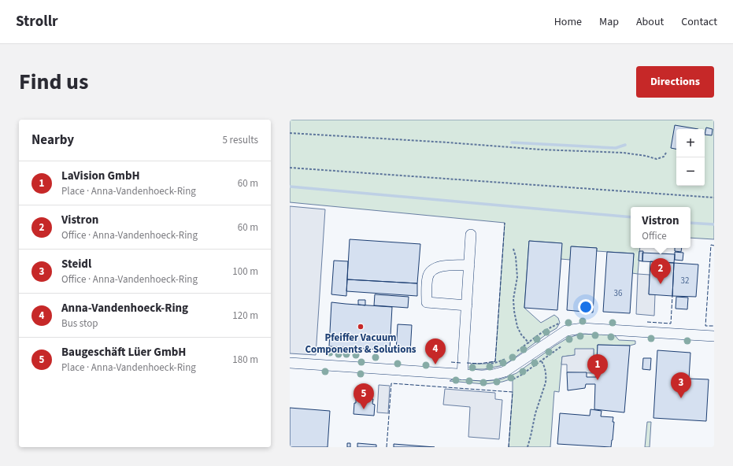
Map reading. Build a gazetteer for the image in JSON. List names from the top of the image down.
{
  "places": ["Pfeiffer Vacuum Components & Solutions"],
  "house_numbers": ["32", "36"],
  "page": {
    "header": "Strollr",
    "nav": [
      "Home",
      "Map",
      "About",
      "Contact"
    ],
    "title": "Find us",
    "buttons": "Directions",
    "heading": ["Nearby", "5 results"],
    "map_buttons": ["+", "−"],
    "list": [
      {
        "mark": "1",
        "name": "LaVision GmbH",
        "note": "Place · Anna-Vandenhoeck-Ring",
        "value": "60 m"
      },
      {
        "mark": "2",
        "name": "Vistron",
        "note": "Office · Anna-Vandenhoeck-Ring",
        "value": "60 m"
      },
      {
        "mark": "3",
        "name": "Steidl",
        "note": "Office · Anna-Vandenhoeck-Ring",
        "value": "100 m"
      },
      {
        "mark": "4",
        "name": "Anna-Vandenhoeck-Ring",
        "note": "Bus stop",
        "value": "120 m"
      },
      {
        "mark": "5",
        "name": "Baugeschäft Lüer GmbH",
        "note": "Place · Anna-Vandenhoeck-Ring",
        "value": "180 m"
      }
    ],
    "popup": ["Vistron", "Office"],
    "pins": [
      "2",
      "4",
      "1",
      "3",
      "5"
    ]
  }
}
